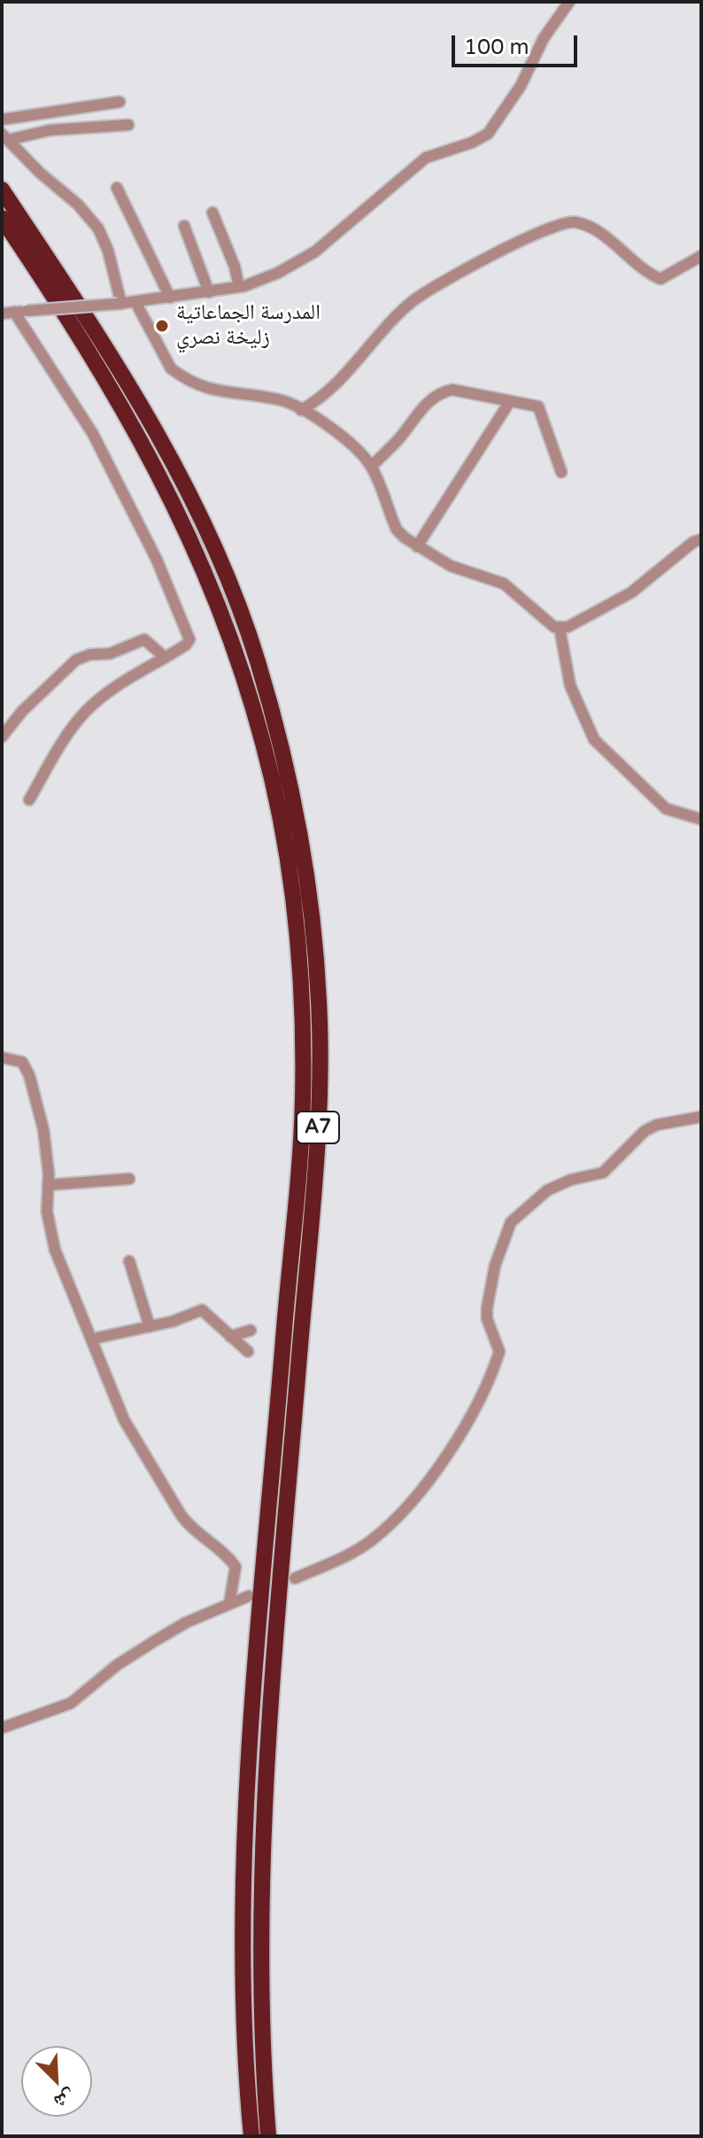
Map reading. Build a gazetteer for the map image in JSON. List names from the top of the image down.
{
  "streets": {
    "highway": ["A7"]
  },
  "places": ["المدرسة الجماعاتية زليخة نصري"],
  "scale_bar": "100 m",
  "north": "bottom right"
}
